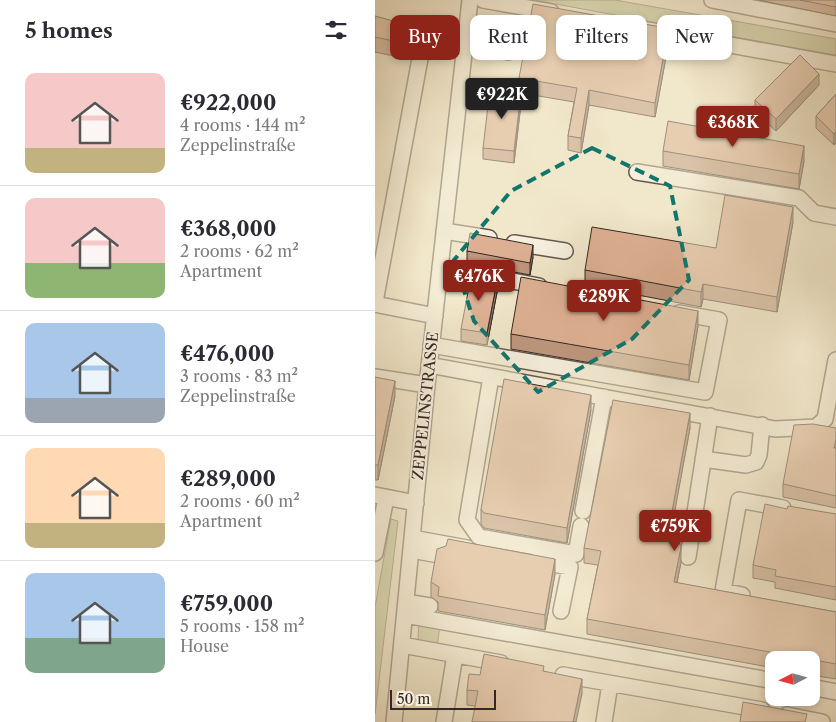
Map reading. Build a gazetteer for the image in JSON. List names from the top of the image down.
{
  "streets": {
    "street": ["ZEPPELINSTRASSE"]
  },
  "scale_bar": "50 m",
  "north": "left",
  "page": {
    "heading": "5 homes",
    "chip": [
      "Buy",
      "Rent",
      "Filters",
      "New"
    ],
    "list": [
      {
        "name": "€922,000",
        "note": "4 rooms · 144 m² · Zeppelinstraße"
      },
      {
        "name": "€368,000",
        "note": "2 rooms · 62 m² · Apartment"
      },
      {
        "name": "€476,000",
        "note": "3 rooms · 83 m² · Zeppelinstraße"
      },
      {
        "name": "€289,000",
        "note": "2 rooms · 60 m² · Apartment"
      },
      {
        "name": "€759,000",
        "note": "5 rooms · 158 m² · House"
      }
    ],
    "price": [
      "€922K",
      "€368K",
      "€476K",
      "€289K",
      "€759K"
    ],
    "scale": "50 m"
  }
}
